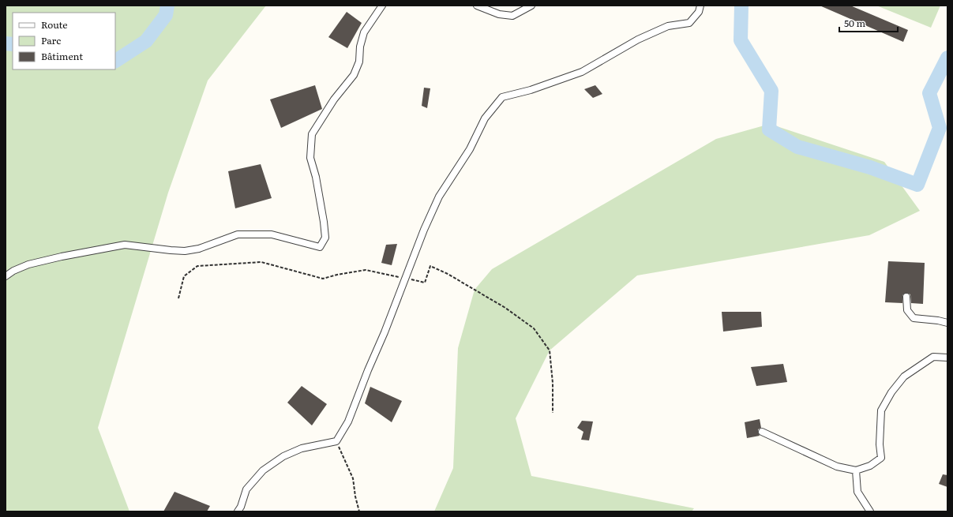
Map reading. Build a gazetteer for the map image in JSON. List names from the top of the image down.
{
  "legend": ["Route", "Parc", "Bâtiment"],
  "scale_bar": "50 m"
}
